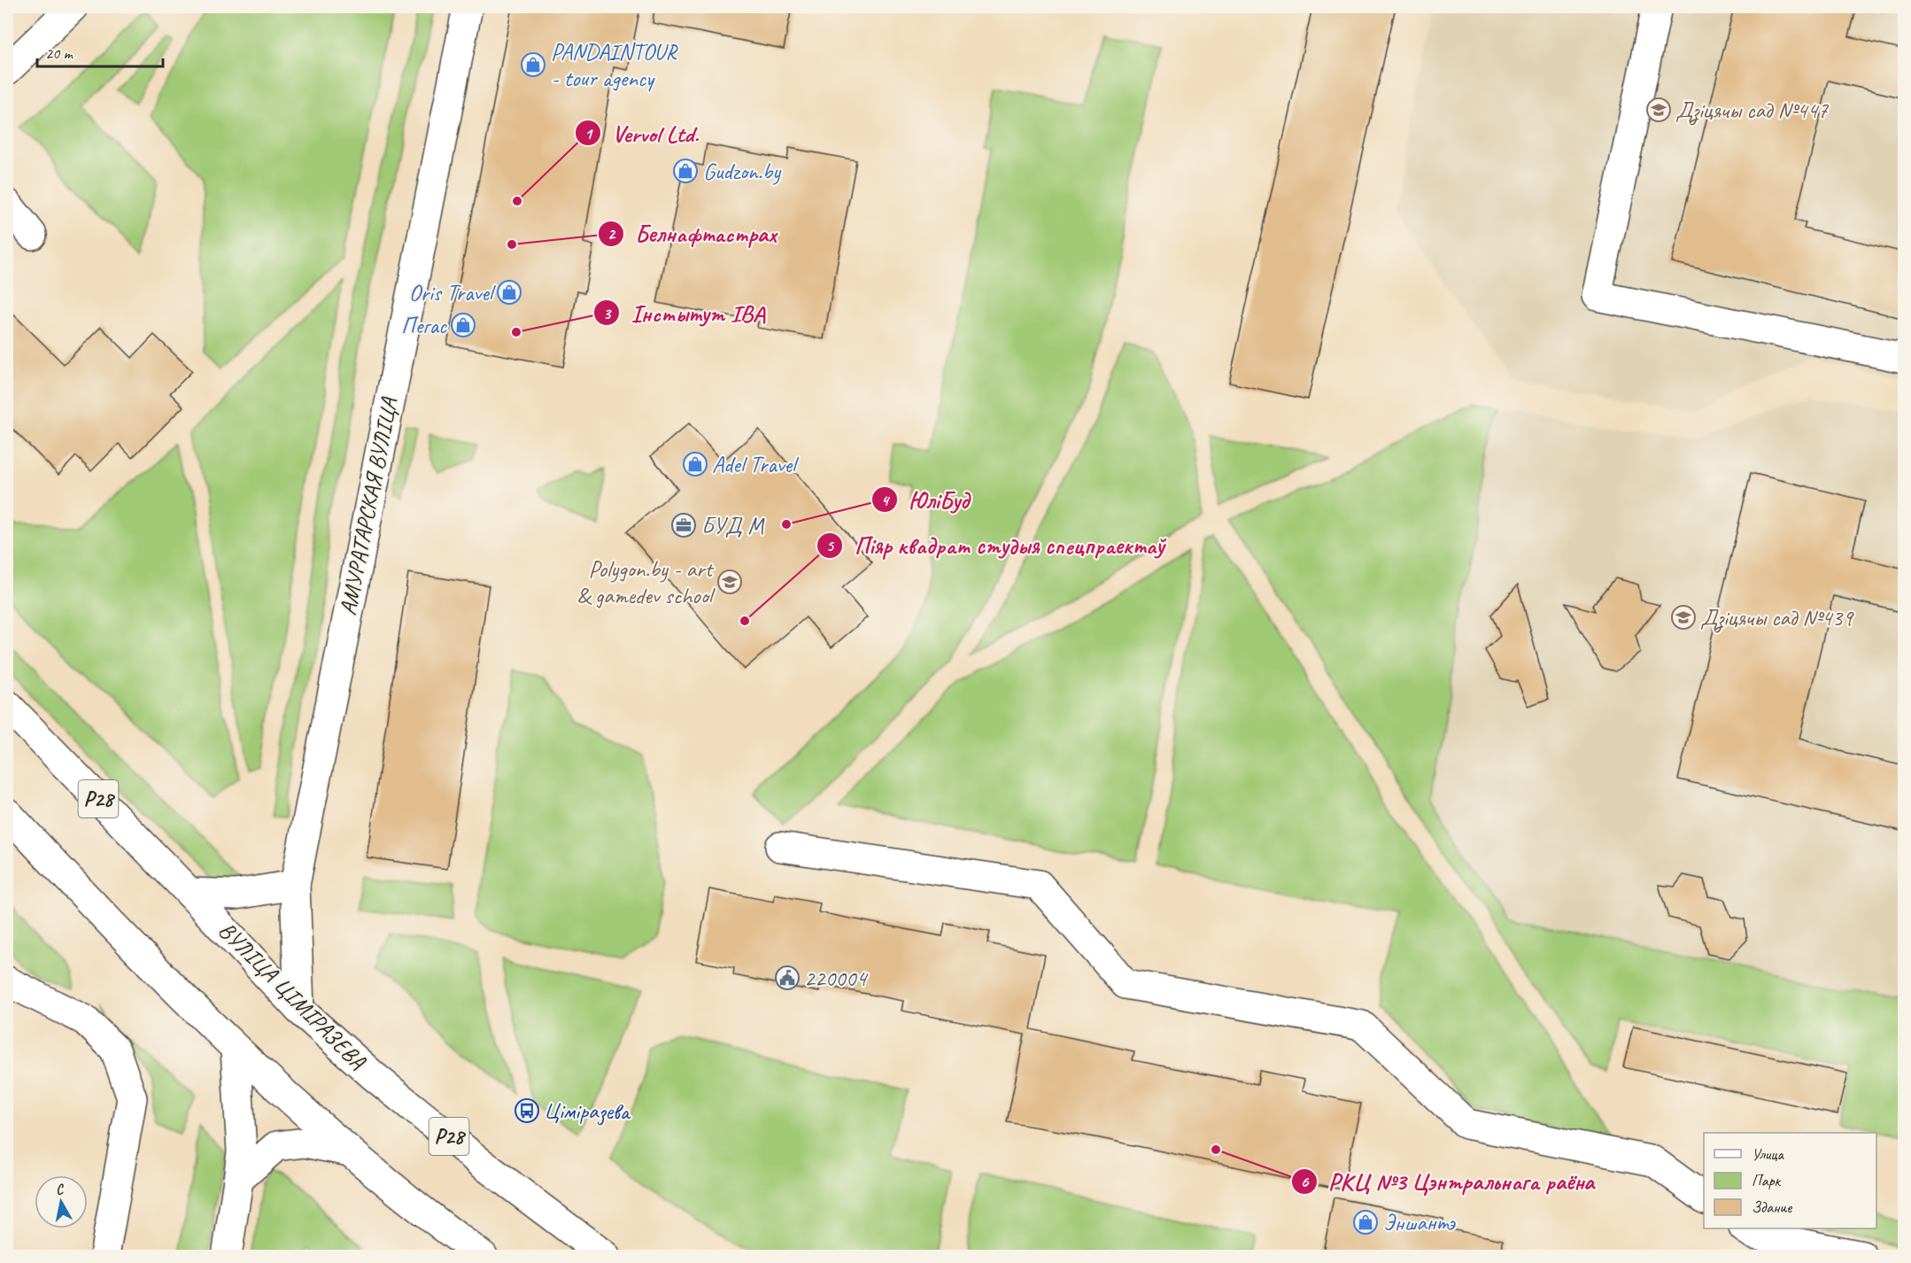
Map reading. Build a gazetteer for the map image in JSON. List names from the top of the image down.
{
  "streets": {
    "main road": ["АМУРАТАРСКАЯ ВУЛІЦА", "Р28", "ВУЛІЦА ЦІМІРАЗЕВА"]
  },
  "crossings": [
    ["АМУРАТАРСКАЯ ВУЛІЦА", "ВУЛІЦА ЦІМІРАЗЕВА"]
  ],
  "places": {
    "shop": [
      "PANDAINTOUR - tour agency",
      "Gudzon.by",
      "Oris Travel",
      "Пегас",
      "Adel Travel",
      "Эншантэ"
    ],
    "school or university": ["Дзіцячы сад №447", "Polygon.by - art & gamedev school", "Дзіцячы сад №439"],
    "other": [
      "Vervol Ltd.",
      "Белнафтастрах",
      "Інстытут IBA",
      "ЮліБуд",
      "Піяр квадрат студыя спецпраектаў",
      "РКЦ №3 Цэнтральнага раёна"
    ],
    "office": ["БУД М"],
    "public building": ["220004"],
    "bus stop": ["Ціміразева"]
  },
  "legend": ["Улица", "Парк", "Здание"],
  "scale_bar": "20 m",
  "north": "top"
}
